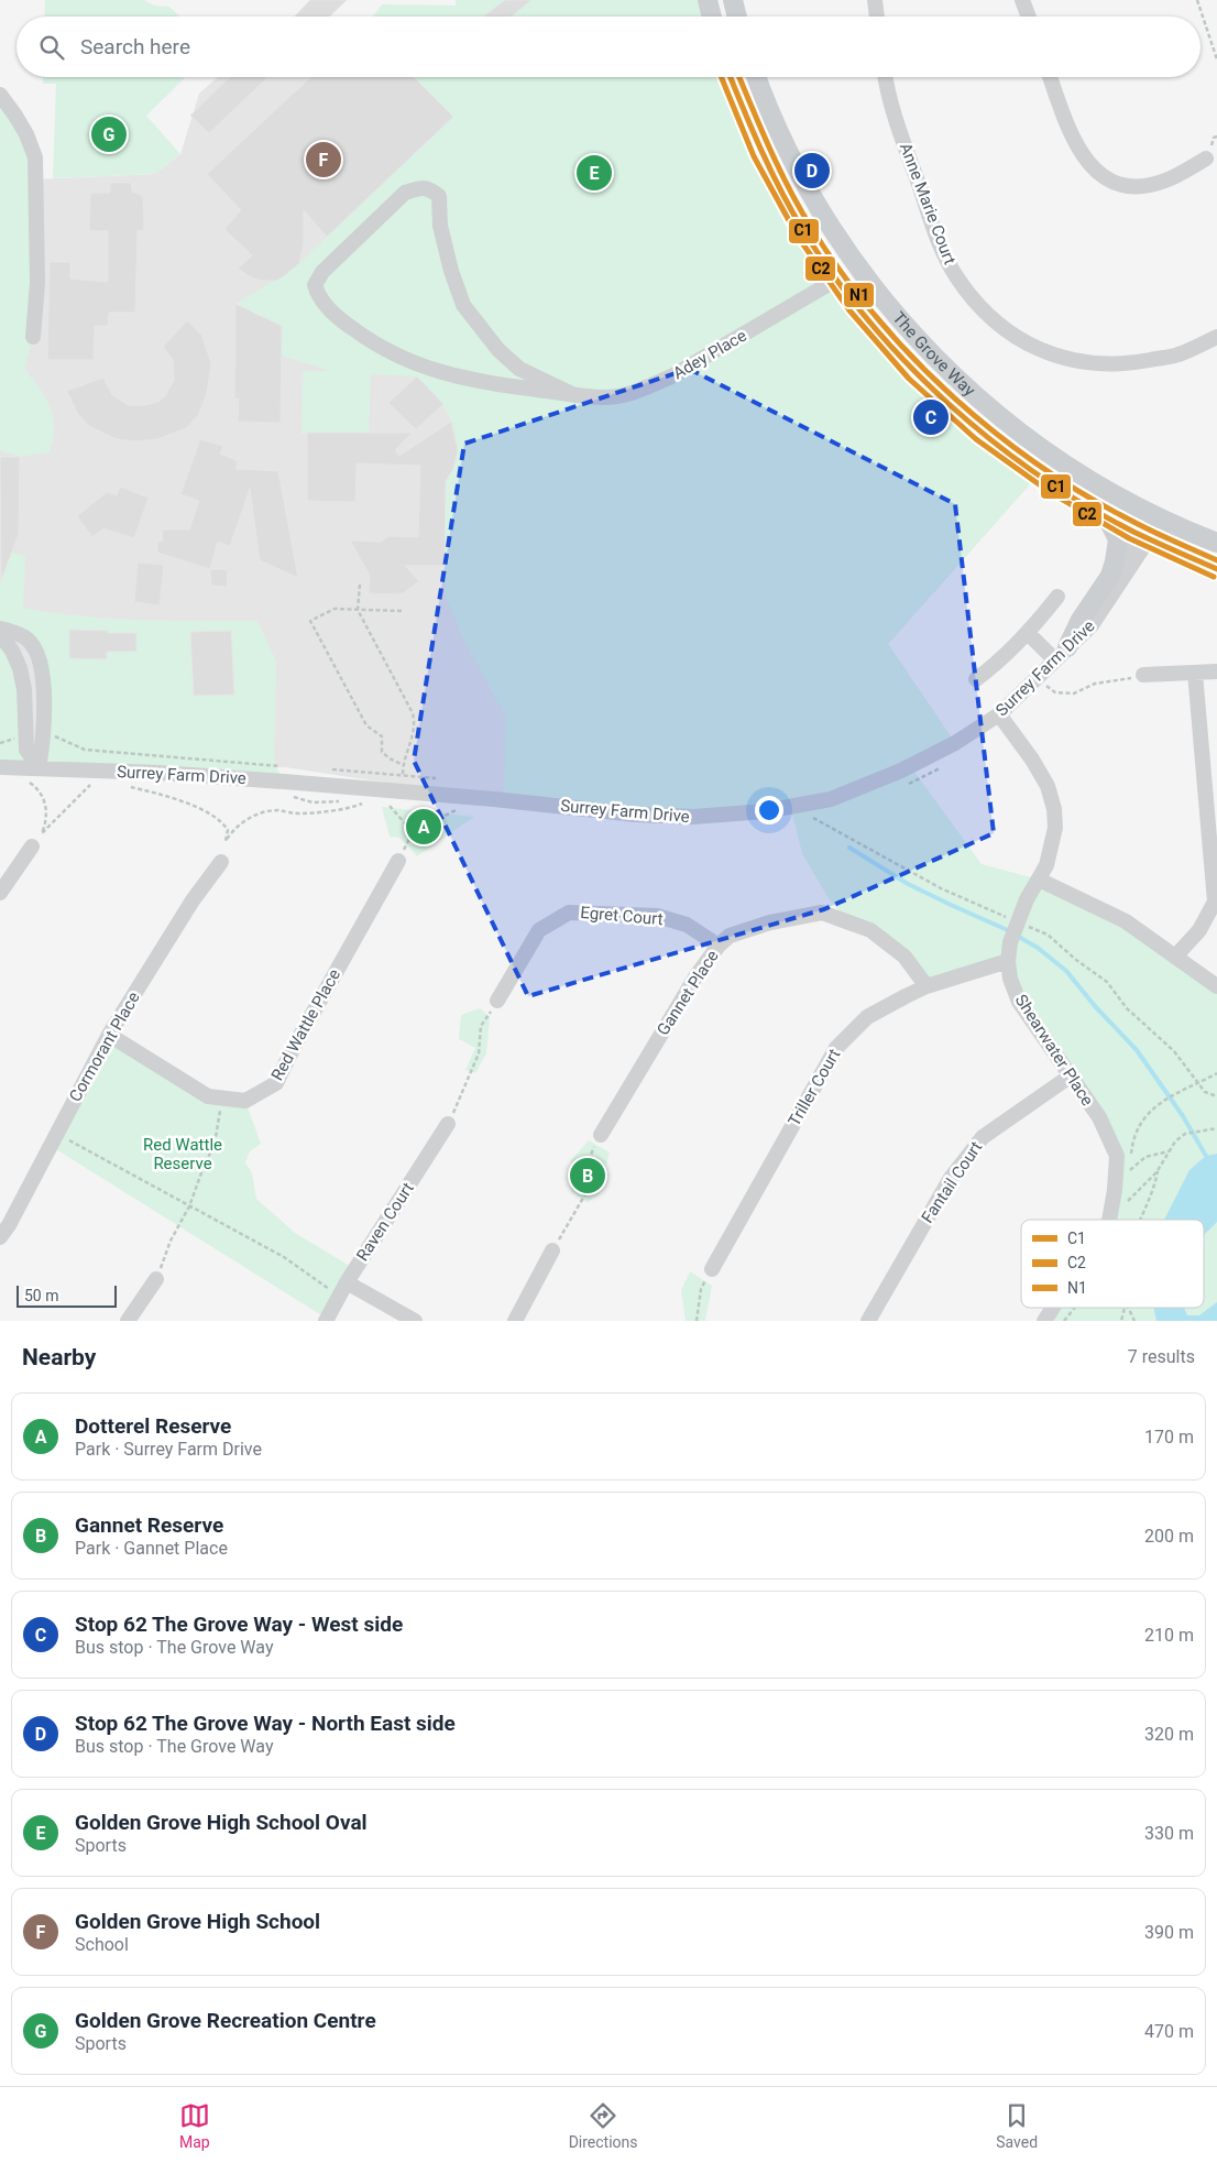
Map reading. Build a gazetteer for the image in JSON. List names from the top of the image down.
{
  "streets": {
    "main road": ["The Grove Way"],
    "street": [
      "Anne Marie Court",
      "Adey Place",
      "Surrey Farm Drive",
      "Egret Court",
      "Gannet Place",
      "Red Wattle Place",
      "Cormorant Place",
      "Shearwater Place",
      "Triller Court",
      "Fantail Court",
      "Raven Court"
    ]
  },
  "crossings": [
    ["The Grove Way", "Adey Place"],
    ["The Grove Way", "Surrey Farm Drive"],
    ["Surrey Farm Drive", "Shearwater Place"],
    ["Egret Court", "Gannet Place"],
    ["Gannet Place", "Triller Court"],
    ["Red Wattle Place", "Cormorant Place"],
    ["Shearwater Place", "Triller Court"],
    ["Shearwater Place", "Fantail Court"]
  ],
  "parks": ["Red Wattle Reserve"],
  "lines": ["transit line C1", "transit line C2", "transit line N1"],
  "legend": ["C1", "C2", "N1"],
  "scale_bar": "50 m",
  "page": {
    "search": "Search here",
    "pins": [
      "G",
      "F",
      "D",
      "E",
      "C",
      "A",
      "B"
    ],
    "scale": "50 m",
    "heading": ["Nearby", "7 results"],
    "list": [
      {
        "mark": "A",
        "name": "Dotterel Reserve",
        "note": "Park · Surrey Farm Drive",
        "value": "170 m"
      },
      {
        "mark": "B",
        "name": "Gannet Reserve",
        "note": "Park · Gannet Place",
        "value": "200 m"
      },
      {
        "mark": "C",
        "name": "Stop 62 The Grove Way - West side",
        "note": "Bus stop · The Grove Way",
        "value": "210 m"
      },
      {
        "mark": "D",
        "name": "Stop 62 The Grove Way - North East side",
        "note": "Bus stop · The Grove Way",
        "value": "320 m"
      },
      {
        "mark": "E",
        "name": "Golden Grove High School Oval",
        "note": "Sports",
        "value": "330 m"
      },
      {
        "mark": "F",
        "name": "Golden Grove High School",
        "note": "School",
        "value": "390 m"
      },
      {
        "mark": "G",
        "name": "Golden Grove Recreation Centre",
        "note": "Sports",
        "value": "470 m"
      }
    ],
    "nav": ["Map", "Directions", "Saved"]
  }
}
